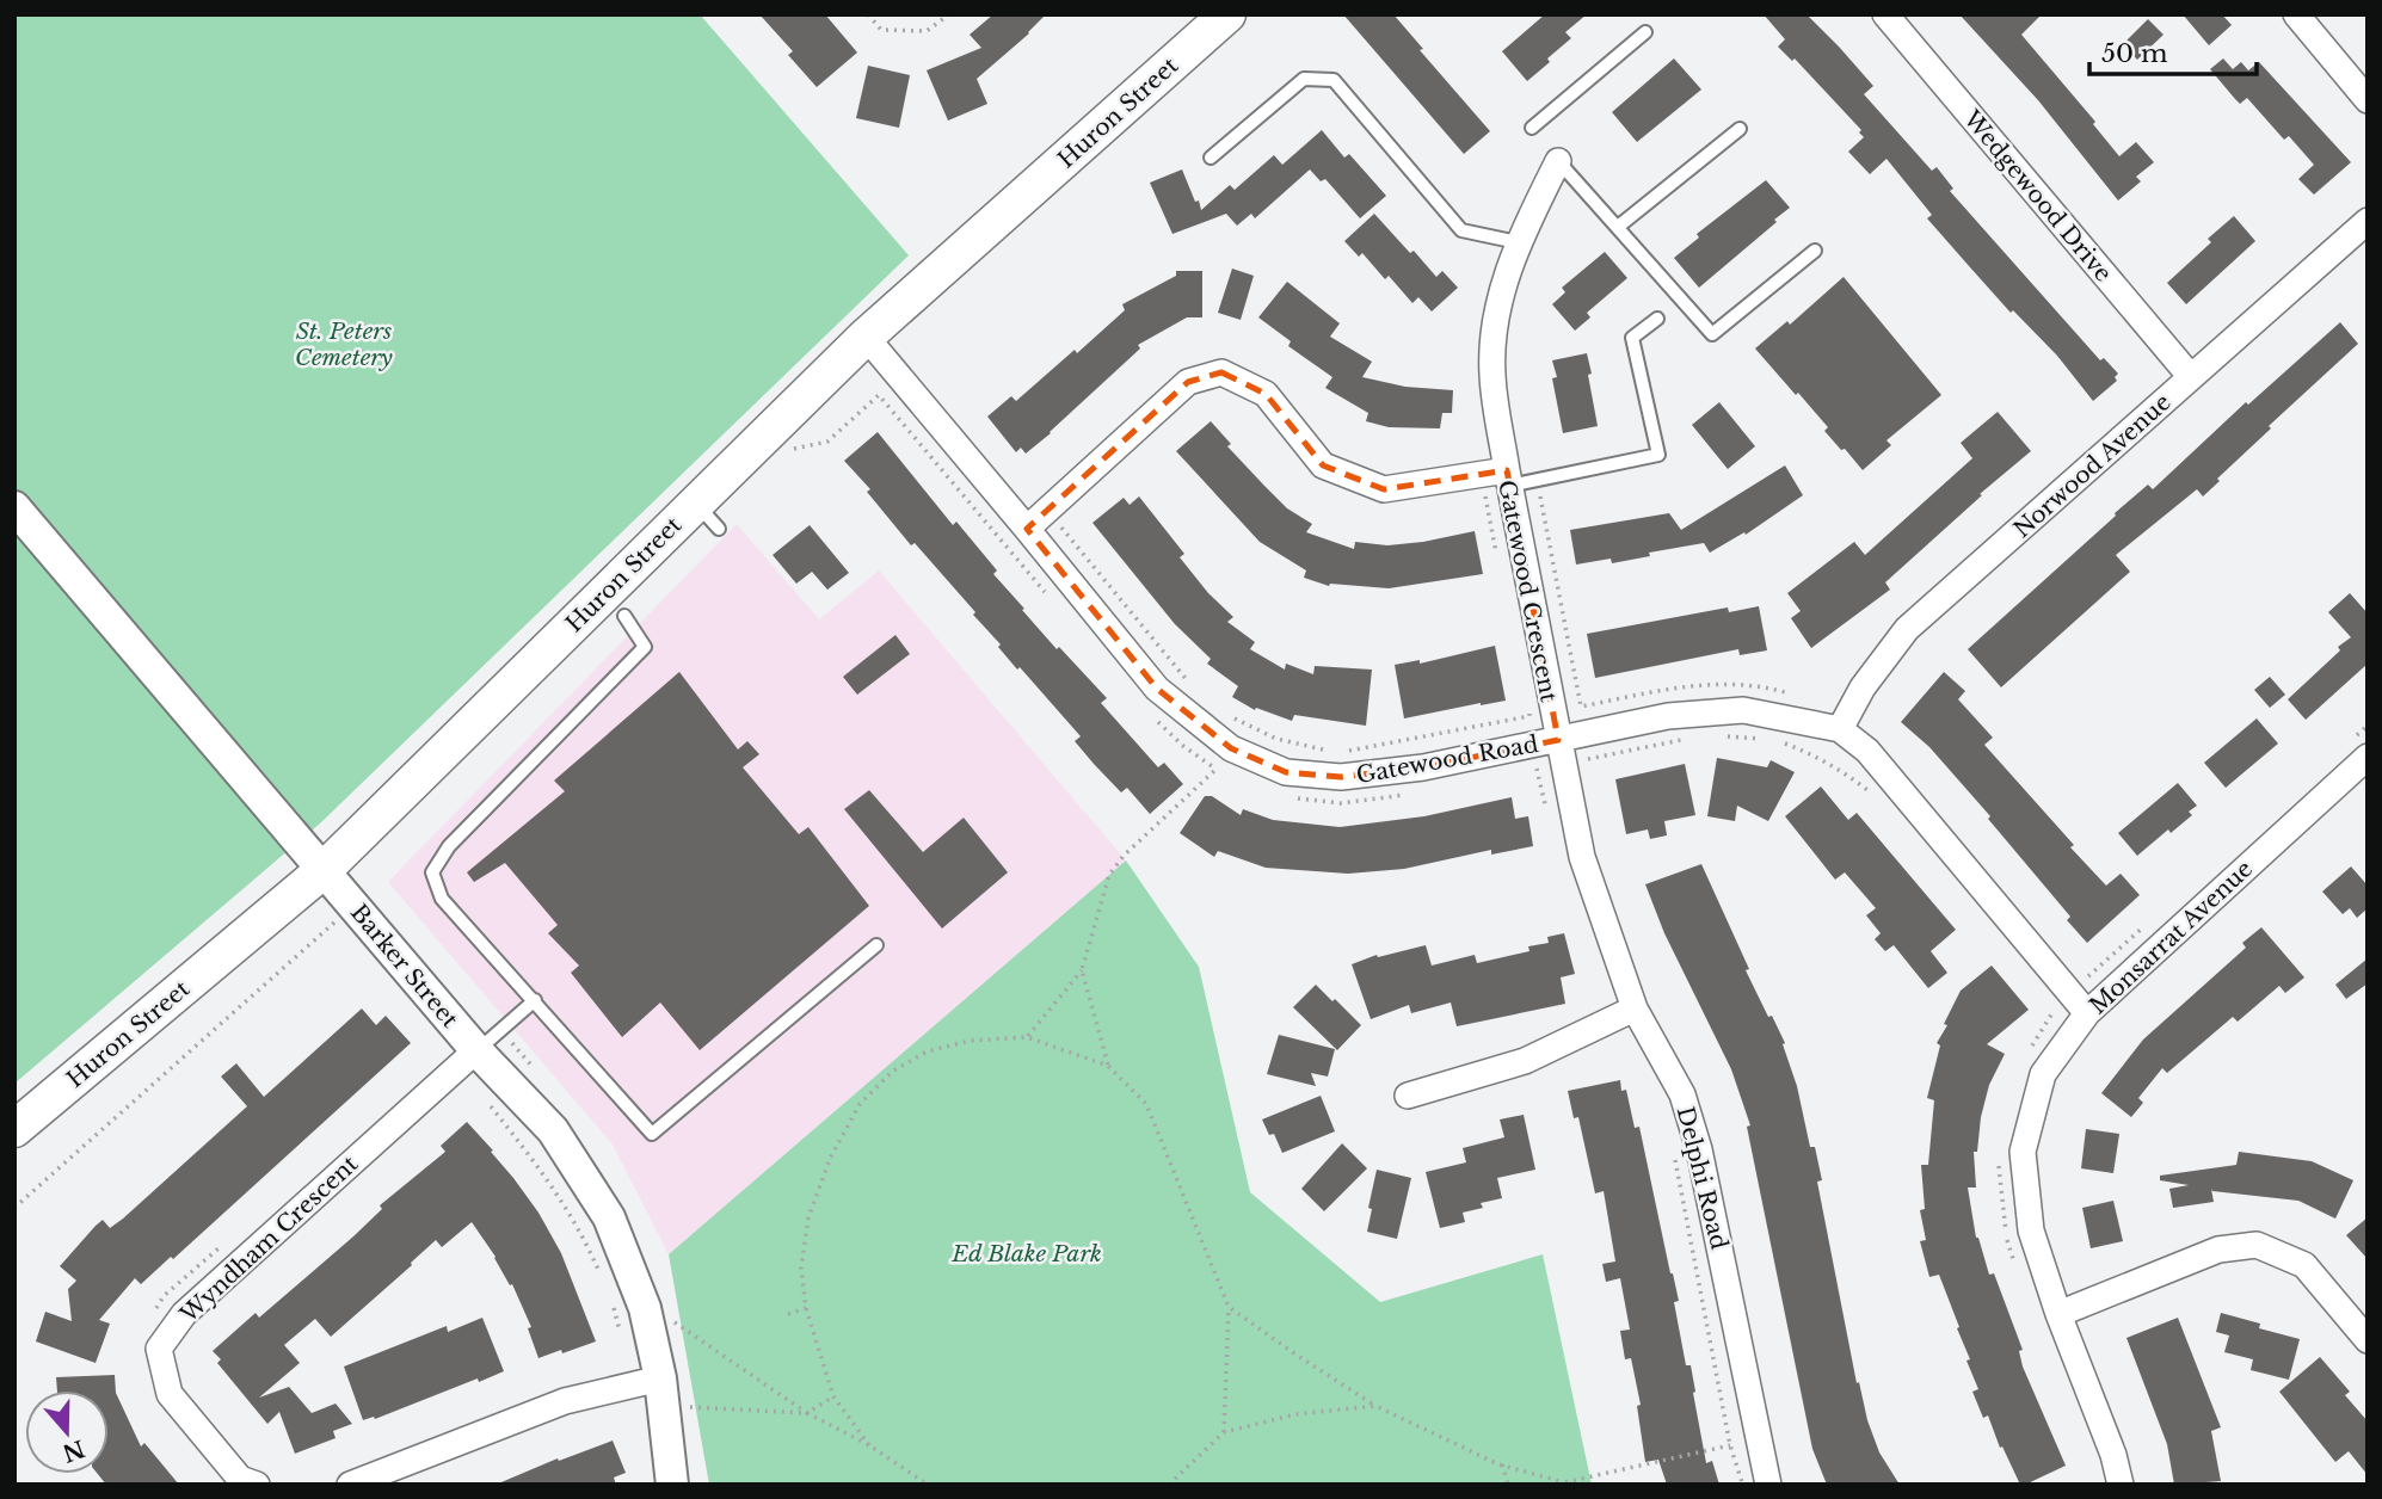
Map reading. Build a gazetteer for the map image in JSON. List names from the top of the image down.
{
  "streets": {
    "main road": ["Huron Street"],
    "street": [
      "Wedgewood Drive",
      "Norwood Avenue",
      "Gatewood Crescent",
      "Gatewood Road",
      "Monsarrat Avenue",
      "Barker Street",
      "Delphi Road",
      "Wyndham Crescent"
    ]
  },
  "crossings": [
    ["Huron Street", "Gatewood Road"],
    ["Huron Street", "Barker Street"],
    ["Wedgewood Drive", "Norwood Avenue"],
    ["Norwood Avenue", "Gatewood Road"],
    ["Gatewood Crescent", "Gatewood Road"],
    ["Gatewood Crescent", "Delphi Road"],
    ["Gatewood Road", "Delphi Road"],
    ["Barker Street", "Wyndham Crescent"]
  ],
  "parks": ["St. Peters Cemetery", "Ed Blake Park"],
  "scale_bar": "50 m",
  "north": "bottom"
}
